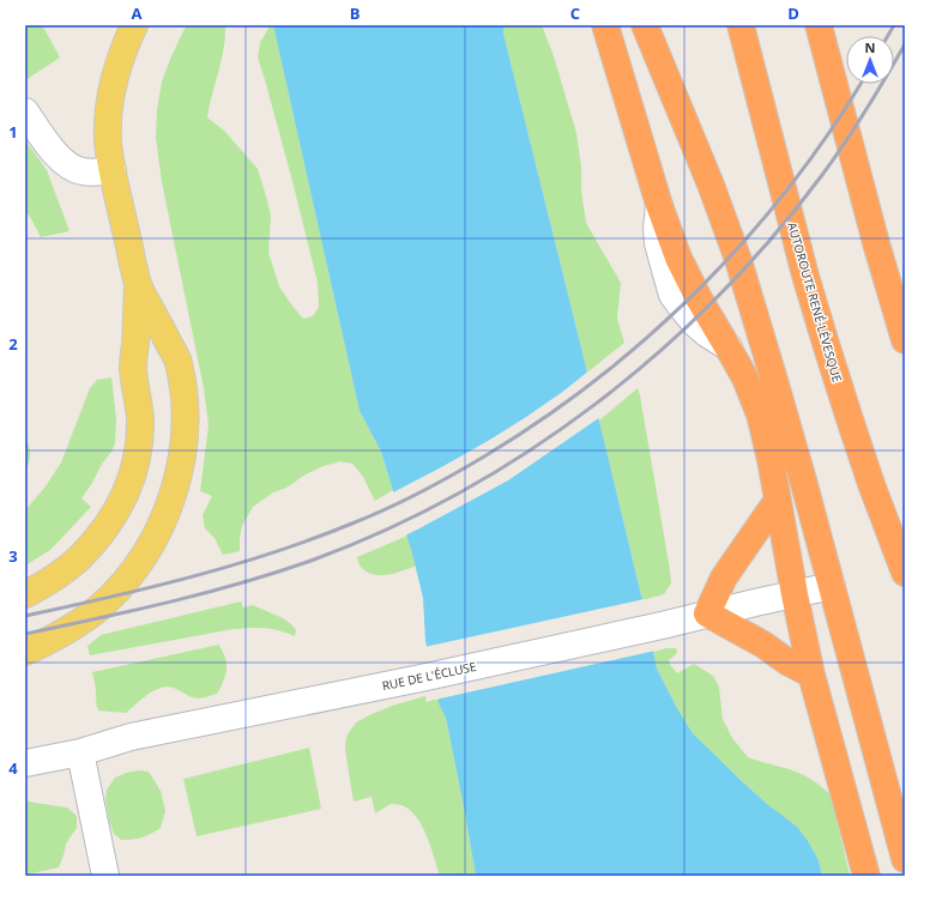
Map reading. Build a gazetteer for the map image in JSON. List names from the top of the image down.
{
  "streets": {
    "highway": ["AUTOROUTE RENÉ-LÉVESQUE"],
    "lane": ["RUE DE L'ÉCLUSE"]
  },
  "north": "top",
  "grid": {
    "columns": [
      "A",
      "B",
      "C",
      "D"
    ],
    "rows": [
      "1",
      "2",
      "3",
      "4"
    ]
  }
}
